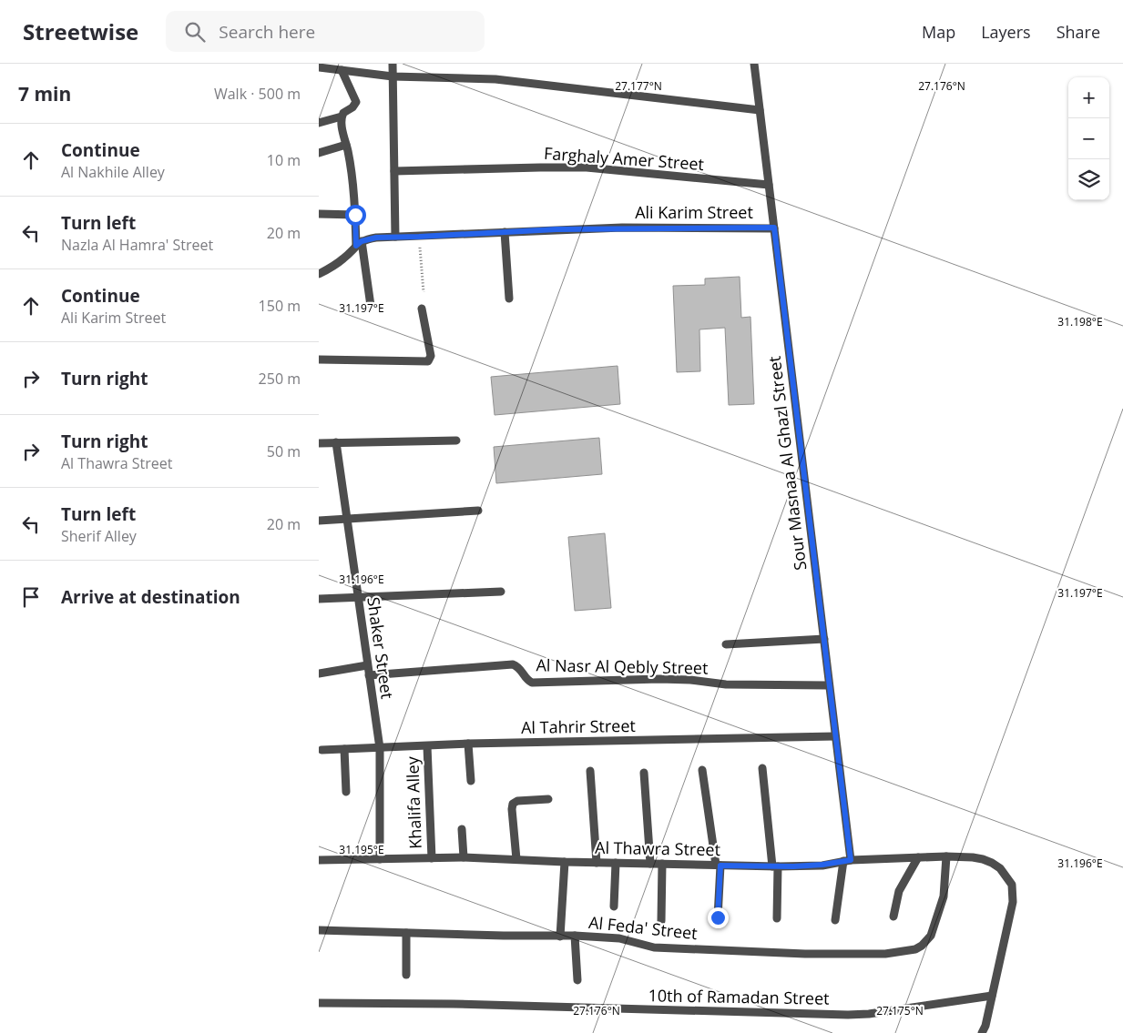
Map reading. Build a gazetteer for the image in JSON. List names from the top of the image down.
{
  "streets": {
    "street": [
      "Farghaly Amer Street",
      "Ali Karim Street",
      "Sour Masnaa Al Ghazl Street",
      "Shaker Street",
      "Al Nasr Al Qebly Street",
      "Al Tahrir Street",
      "Khalifa Alley",
      "Al Thawra Street",
      "Al Feda' Street",
      "10th of Ramadan Street"
    ]
  },
  "crossings": [
    ["Farghaly Amer Street", "Sour Masnaa Al Ghazl Street"],
    ["Ali Karim Street", "Sour Masnaa Al Ghazl Street"],
    ["Sour Masnaa Al Ghazl Street", "Al Nasr Al Qebly Street"],
    ["Sour Masnaa Al Ghazl Street", "Al Tahrir Street"],
    ["Sour Masnaa Al Ghazl Street", "Al Thawra Street"],
    ["Shaker Street", "Al Nasr Al Qebly Street"],
    ["Shaker Street", "Al Tahrir Street"],
    ["Shaker Street", "Al Thawra Street"],
    ["Al Tahrir Street", "Khalifa Alley"],
    ["Khalifa Alley", "Al Thawra Street"],
    ["Al Thawra Street", "Al Feda' Street"],
    ["Al Thawra Street", "10th of Ramadan Street"]
  ],
  "page": {
    "header": "Streetwise",
    "search": "Search here",
    "nav": ["Map", "Layers", "Share"],
    "heading": ["7 min", "Walk · 500 m"],
    "map_buttons": ["+", "−"],
    "list": [
      ["Continue", "Al Nakhile Alley", "10 m"],
      ["Turn left", "Nazla Al Hamra' Street", "20 m"],
      ["Continue", "Ali Karim Street", "150 m"],
      ["Turn right", "250 m"],
      ["Turn right", "Al Thawra Street", "50 m"],
      ["Turn left", "Sherif Alley", "20 m"],
      "Arrive at destination"
    ]
  },
  "coordinates": [
    "27.177°N",
    "27.176°N",
    "31.197°E",
    "31.198°E",
    "31.196°E",
    "31.195°E",
    "27.175°N"
  ]
}
